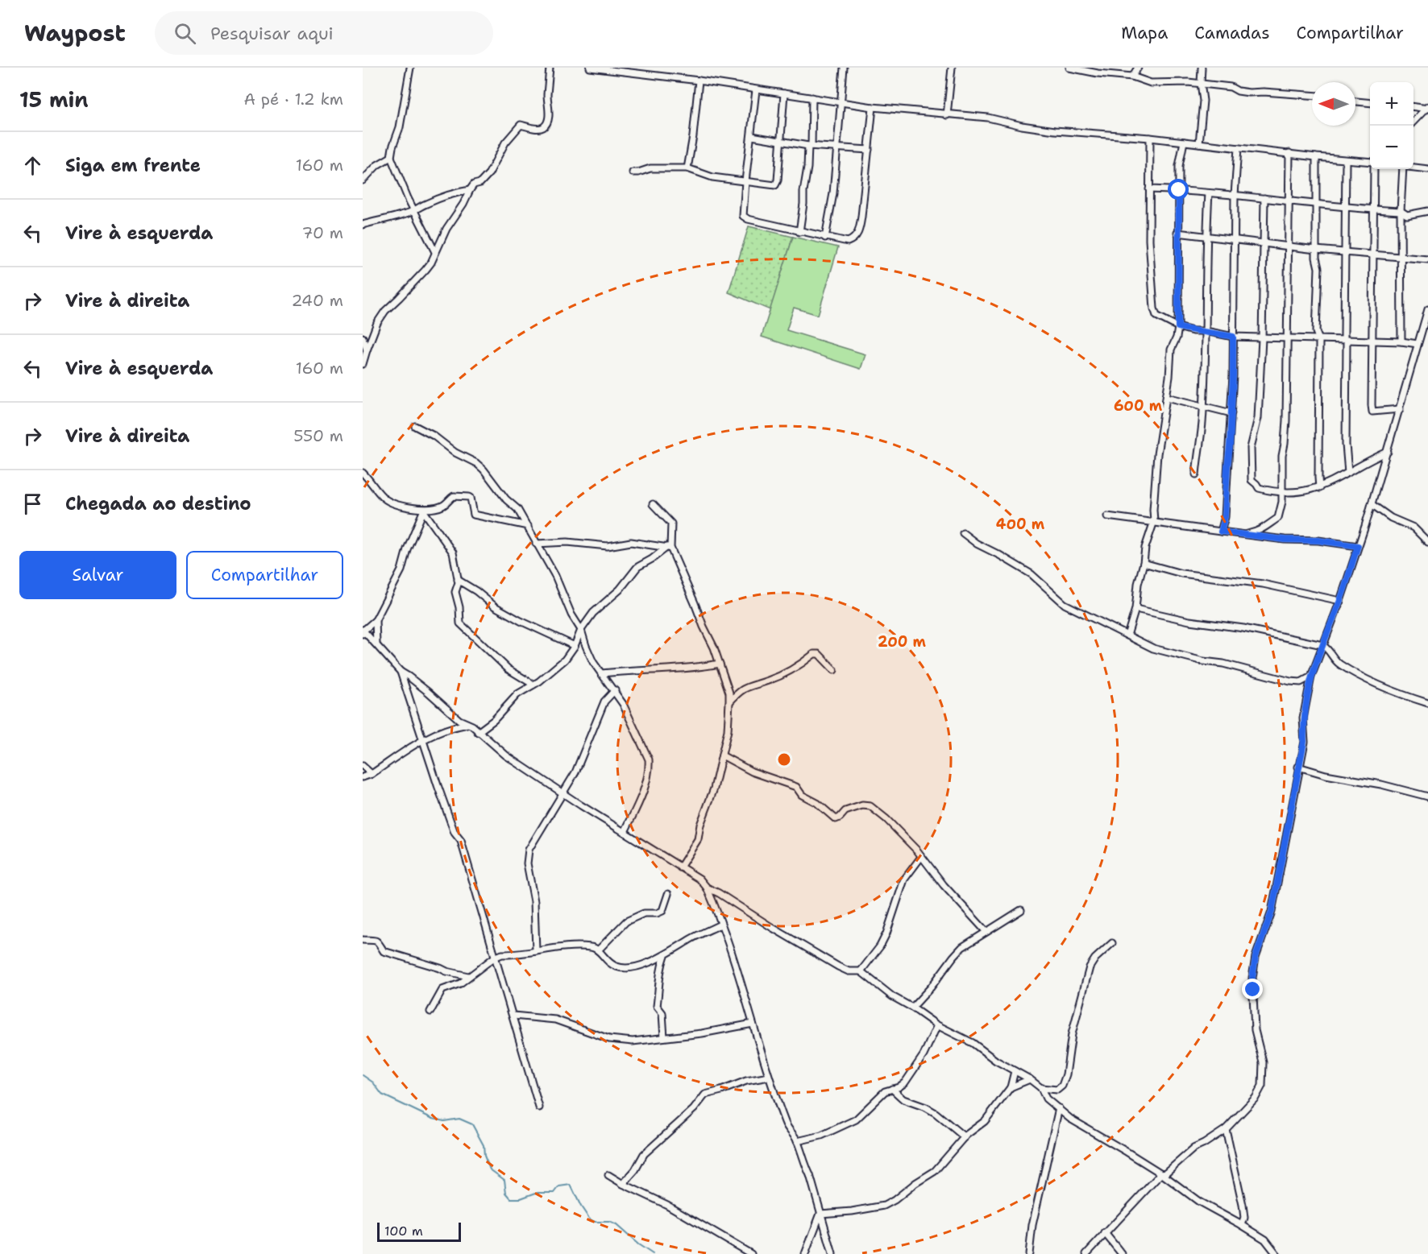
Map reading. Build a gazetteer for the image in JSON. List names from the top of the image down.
{
  "scale_bar": "100 m",
  "north": "left",
  "page": {
    "header": "Waypost",
    "search": "Pesquisar aqui",
    "nav": ["Mapa", "Camadas", "Compartilhar"],
    "heading": ["15 min", "A pé · 1.2 km"],
    "map_buttons": ["+", "−"],
    "list": [
      ["Siga em frente", "160 m"],
      ["Vire à esquerda", "70 m"],
      ["Vire à direita", "240 m"],
      ["Vire à esquerda", "160 m"],
      ["Vire à direita", "550 m"],
      "Chegada ao destino"
    ],
    "buttons": ["Salvar", "Compartilhar"],
    "scale": "100 m"
  },
  "rings": ["600 m", "400 m", "200 m"]
}
